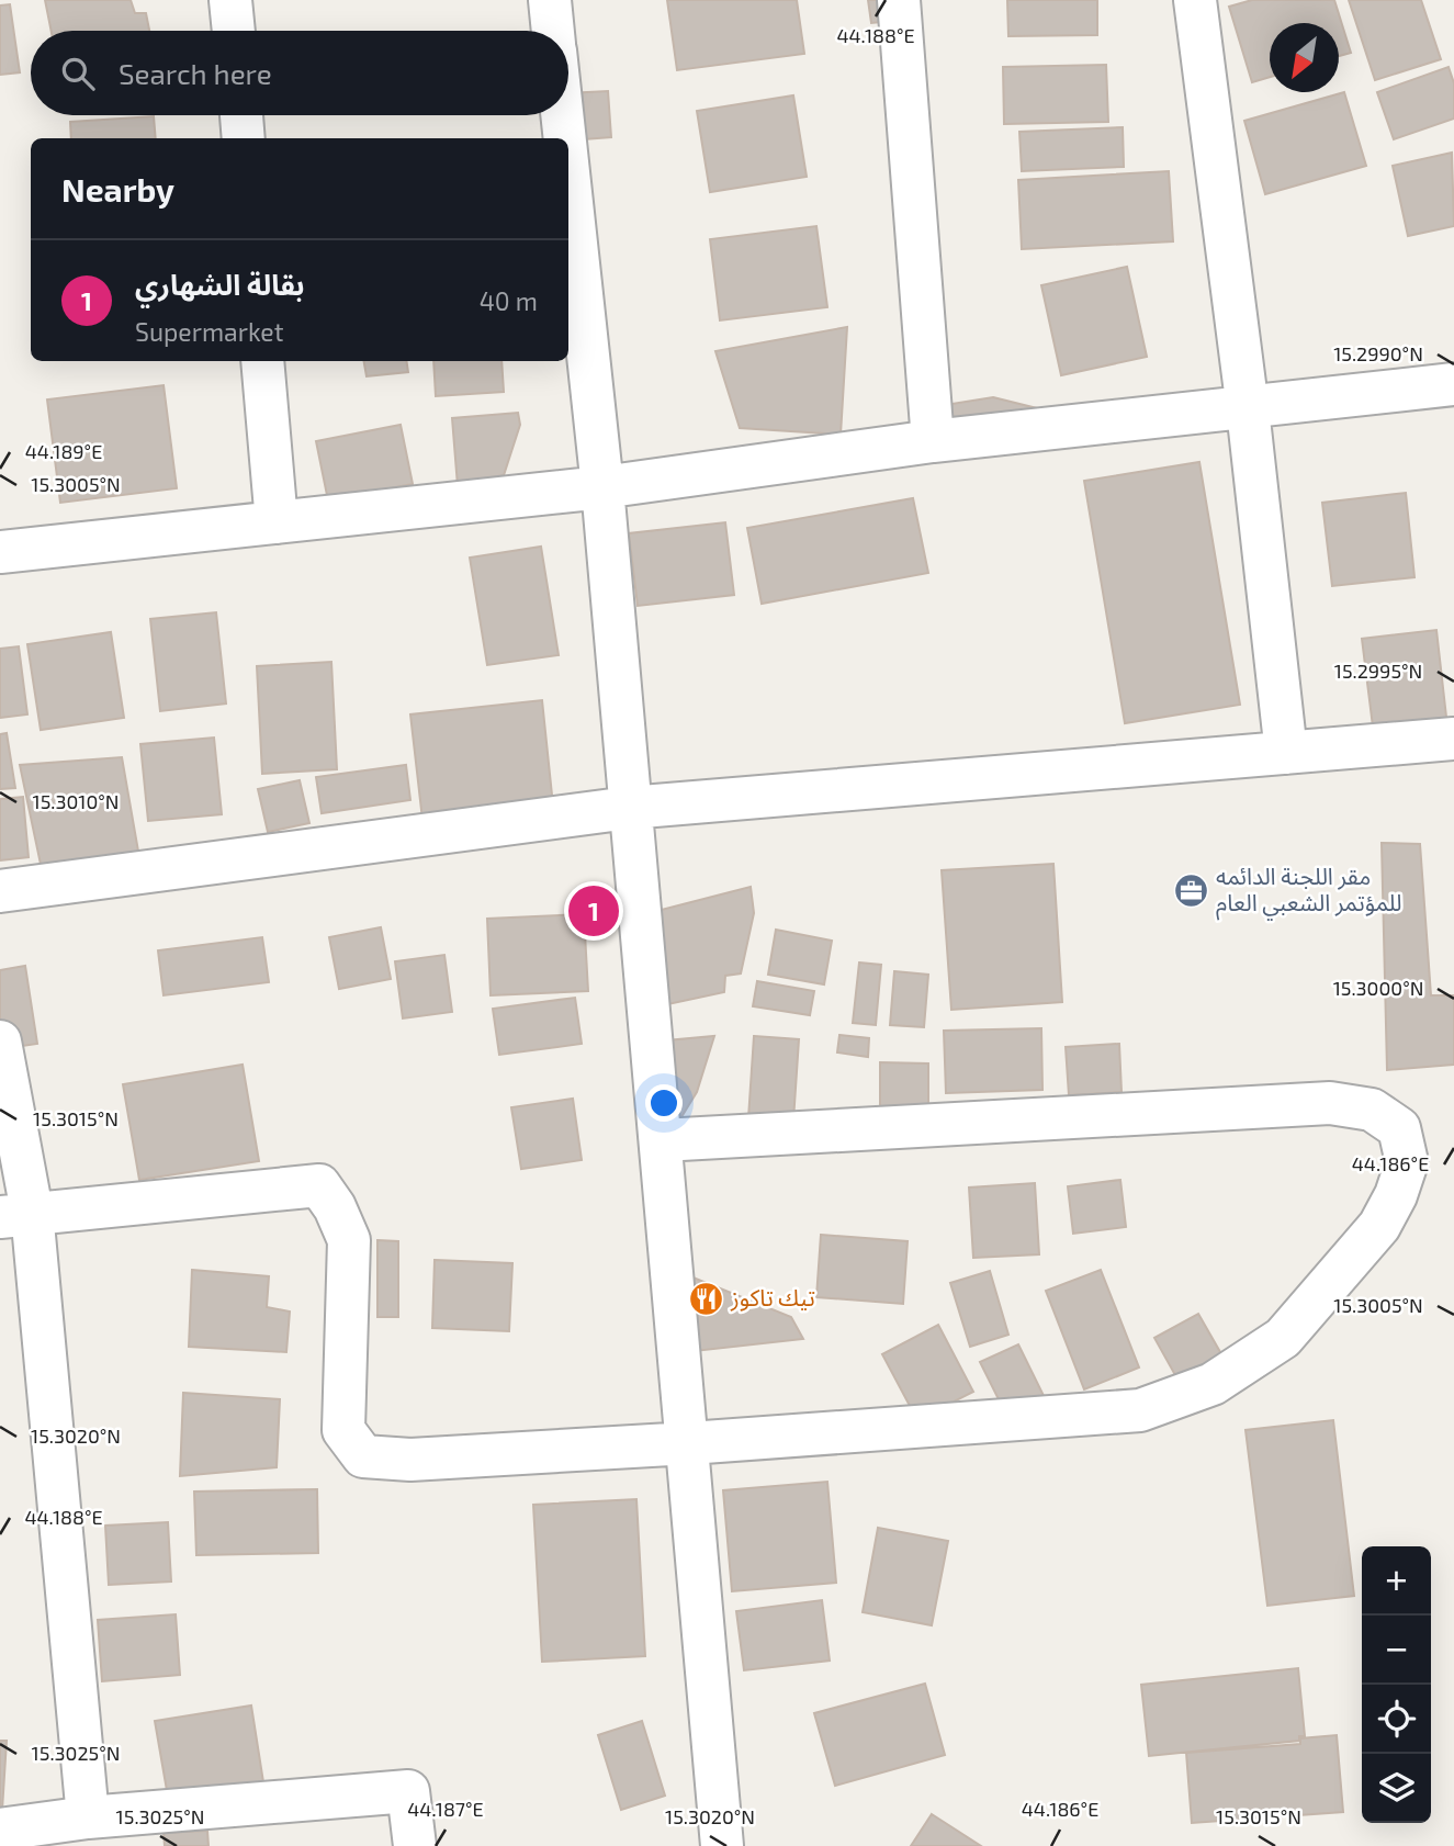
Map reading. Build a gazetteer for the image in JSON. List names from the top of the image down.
{
  "places": {
    "office": ["مقر اللجنة الدائمه للمؤتمر الشعبي العام"],
    "restaurant": ["تيك تاكوز"]
  },
  "north": "bottom left",
  "page": {
    "search": "Search here",
    "heading": "Nearby",
    "list": [
      {
        "mark": "1",
        "name": "بقالة الشهاري",
        "note": "Supermarket",
        "value": "40 m"
      }
    ],
    "pins": "1",
    "map_buttons": ["+", "−"]
  },
  "coordinates": [
    "44.188°E",
    "15.2990°N",
    "44.189°E",
    "15.3005°N",
    "15.2995°N",
    "15.3010°N",
    "15.3000°N",
    "15.3015°N",
    "44.186°E",
    "15.3020°N",
    "15.3025°N",
    "44.187°E"
  ]
}
